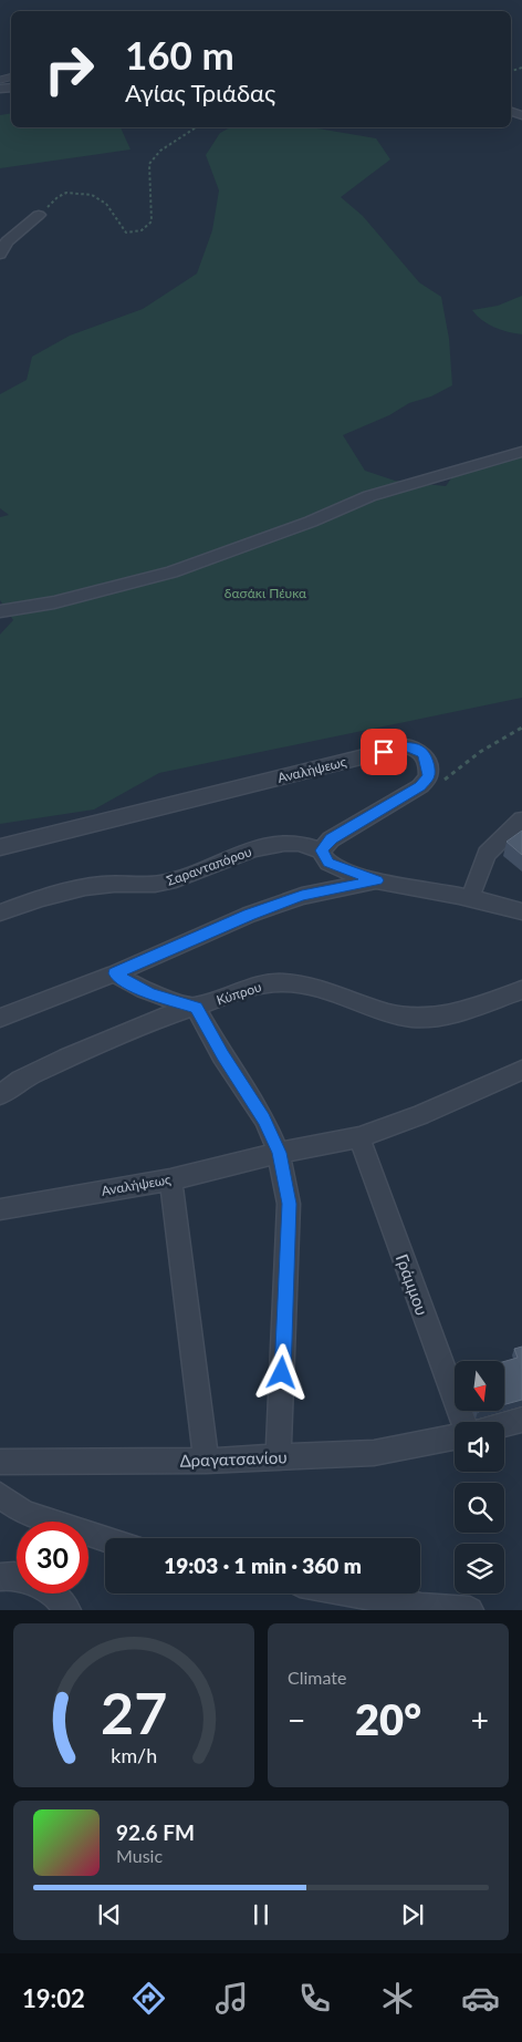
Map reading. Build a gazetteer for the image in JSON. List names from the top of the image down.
{
  "streets": {
    "street": [
      "Αναλήψεως",
      "Σαρανταπόρου",
      "Κύπρου",
      "Γράμμου",
      "Δραγατσανίου"
    ]
  },
  "crossings": [
    ["Αναλήψεως", "Γράμμου"]
  ],
  "parks": ["δασάκι Πέυκα"],
  "north": "bottom",
  "page": {
    "turn": ["160 m", "Αγίας Τριάδας"],
    "limit": "30",
    "trip": "19:03 · 1 min · 360 m",
    "tile": "Climate",
    "heat": ["−", "20°", "+"],
    "song": ["92.6 FM", "Music"],
    "tabs": "19:02",
    "gauge": ["27", "km/h"]
  }
}
